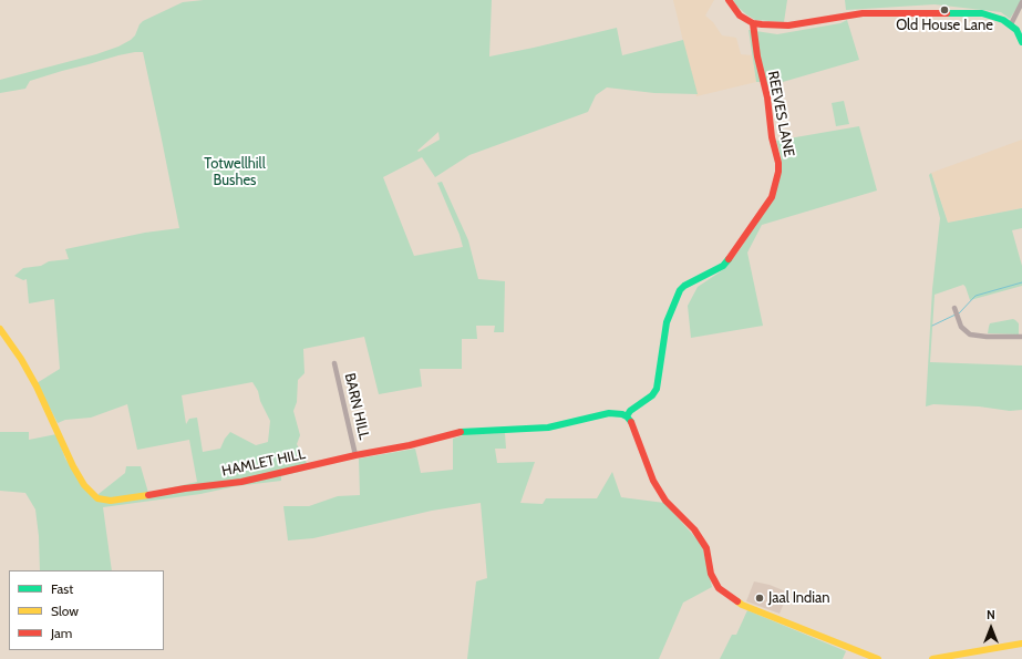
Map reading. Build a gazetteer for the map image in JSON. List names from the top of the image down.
{
  "streets": {
    "street": ["REEVES LANE", "BARN HILL", "HAMLET HILL"]
  },
  "crossings": [
    ["REEVES LANE", "HAMLET HILL"],
    ["BARN HILL", "HAMLET HILL"]
  ],
  "parks": ["Totwellhill Bushes"],
  "places": ["Old House Lane", "Jaal Indian"],
  "legend": ["Fast", "Slow", "Jam"],
  "north": "top"
}
